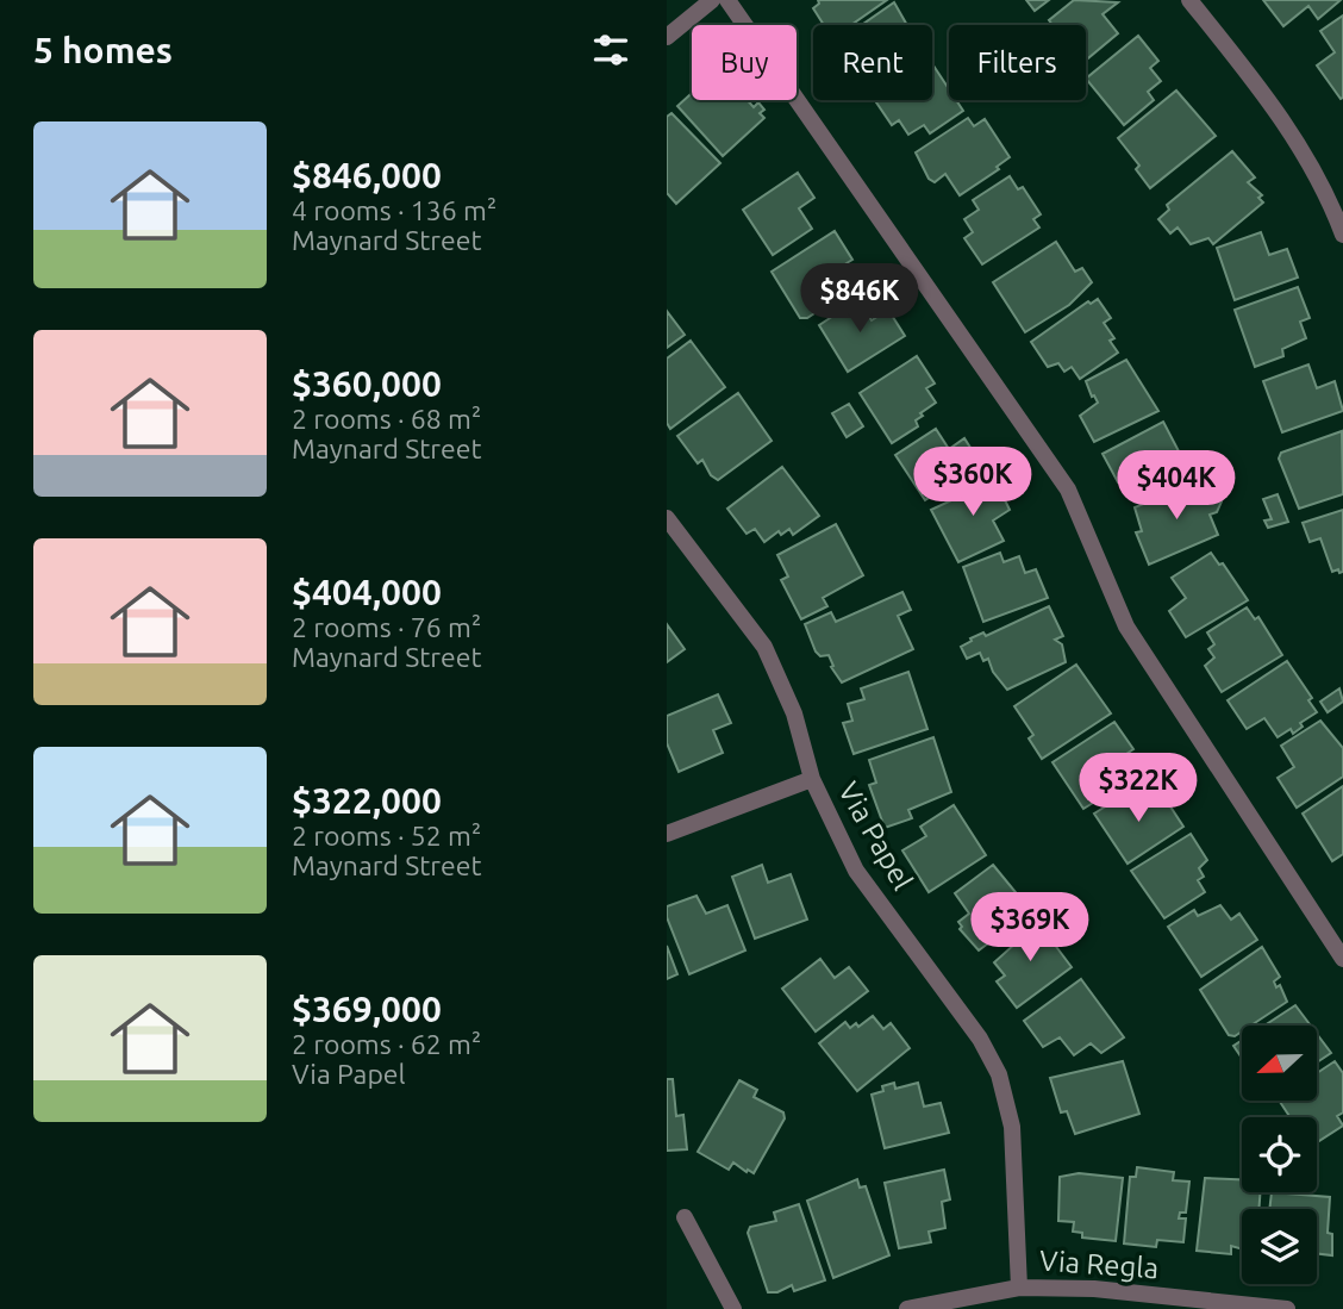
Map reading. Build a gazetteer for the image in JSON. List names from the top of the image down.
{
  "streets": {
    "street": ["Via Papel", "Via Regla"]
  },
  "crossings": [
    ["Via Papel", "Via Regla"]
  ],
  "north": "left",
  "page": {
    "heading": "5 homes",
    "chip": ["Buy", "Rent", "Filters"],
    "list": [
      {
        "name": "$846,000",
        "note": "4 rooms · 136 m² · Maynard Street"
      },
      {
        "name": "$360,000",
        "note": "2 rooms · 68 m² · Maynard Street"
      },
      {
        "name": "$404,000",
        "note": "2 rooms · 76 m² · Maynard Street"
      },
      {
        "name": "$322,000",
        "note": "2 rooms · 52 m² · Maynard Street"
      },
      {
        "name": "$369,000",
        "note": "2 rooms · 62 m² · Via Papel"
      }
    ],
    "price": [
      "$846K",
      "$360K",
      "$404K",
      "$322K",
      "$369K"
    ]
  }
}
